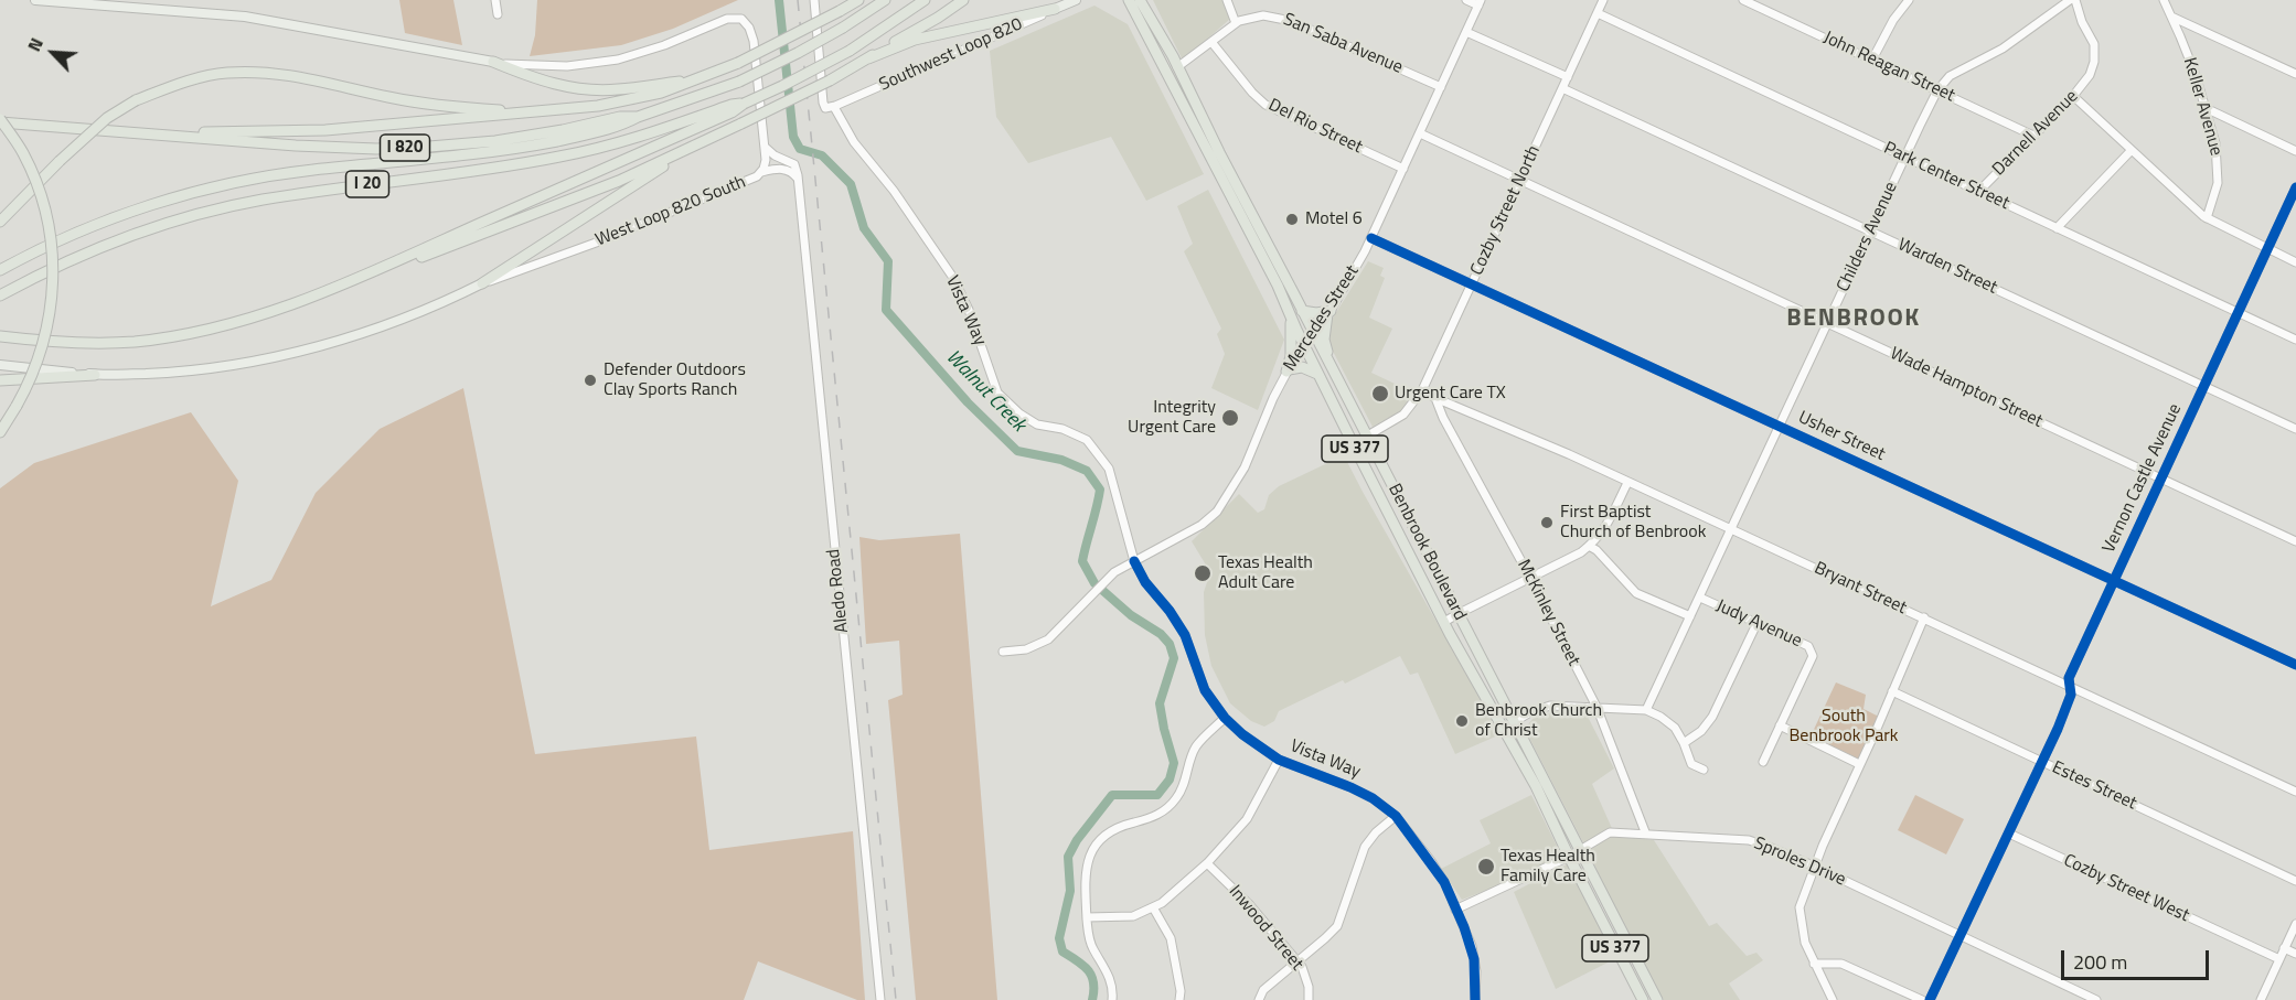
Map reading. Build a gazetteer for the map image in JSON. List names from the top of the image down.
{
  "streets": {
    "highway": [
      "I 820",
      "I 20",
      "US 377",
      "Benbrook Boulevard"
    ],
    "main road": ["Southwest Loop 820", "West Loop 820 South"],
    "street": [
      "San Saba Avenue",
      "John Reagan Street",
      "Keller Avenue",
      "Del Rio Street",
      "Darnell Avenue",
      "Park Center Street",
      "Cozby Street North",
      "Childers Avenue",
      "Warden Street",
      "Vista Way",
      "Mercedes Street",
      "Wade Hampton Street",
      "Usher Street",
      "Vernon Castle Avenue",
      "Bryant Street",
      "Aledo Road",
      "McKinley Street",
      "Judy Avenue",
      "Estes Street",
      "Sproles Drive",
      "Cozby Street West",
      "Inwood Street"
    ]
  },
  "crossings": [
    ["San Saba Avenue", "Del Rio Street"],
    ["San Saba Avenue", "Mercedes Street"],
    ["San Saba Avenue", "Benbrook Boulevard"],
    ["Southwest Loop 820", "Vista Way"],
    ["John Reagan Street", "Darnell Avenue"],
    ["John Reagan Street", "Childers Avenue"],
    ["Del Rio Street", "Mercedes Street"],
    ["Darnell Avenue", "Park Center Street"],
    ["I 820", "I 20"],
    ["Park Center Street", "Cozby Street North"],
    ["Park Center Street", "Childers Avenue"],
    ["Park Center Street", "Vernon Castle Avenue"],
    ["Cozby Street North", "Warden Street"],
    ["Cozby Street North", "Wade Hampton Street"],
    ["Cozby Street North", "Usher Street"],
    ["Cozby Street North", "Benbrook Boulevard"],
    ["Cozby Street North", "Bryant Street"],
    ["Childers Avenue", "Warden Street"],
    ["Childers Avenue", "Wade Hampton Street"],
    ["Childers Avenue", "Usher Street"],
    ["Childers Avenue", "Bryant Street"],
    ["Childers Avenue", "Judy Avenue"],
    ["Warden Street", "Vernon Castle Avenue"],
    ["Vista Way", "Mercedes Street"],
    ["Vista Way", "Sproles Drive"],
    ["Mercedes Street", "Wade Hampton Street"],
    ["Mercedes Street", "Usher Street"],
    ["Mercedes Street", "Benbrook Boulevard"],
    ["Wade Hampton Street", "Vernon Castle Avenue"],
    ["Usher Street", "Vernon Castle Avenue"],
    ["Vernon Castle Avenue", "Bryant Street"],
    ["Vernon Castle Avenue", "Estes Street"],
    ["Vernon Castle Avenue", "Sproles Drive"],
    ["Vernon Castle Avenue", "Cozby Street West"],
    ["Benbrook Boulevard", "Sproles Drive"],
    ["Bryant Street", "McKinley Street"],
    ["McKinley Street", "Sproles Drive"]
  ],
  "districts": ["BENBROOK"],
  "water": ["Walnut Creek"],
  "parks": ["South Benbrook Park"],
  "places": [
    "Motel 6",
    "Defender Outdoors Clay Sports Ranch",
    "Urgent Care TX",
    "Integrity Urgent Care",
    "First Baptist Church of Benbrook",
    "Texas Health Adult Care",
    "Benbrook Church of Christ",
    "Texas Health Family Care"
  ],
  "scale_bar": "200 m",
  "north": "top left"
}
